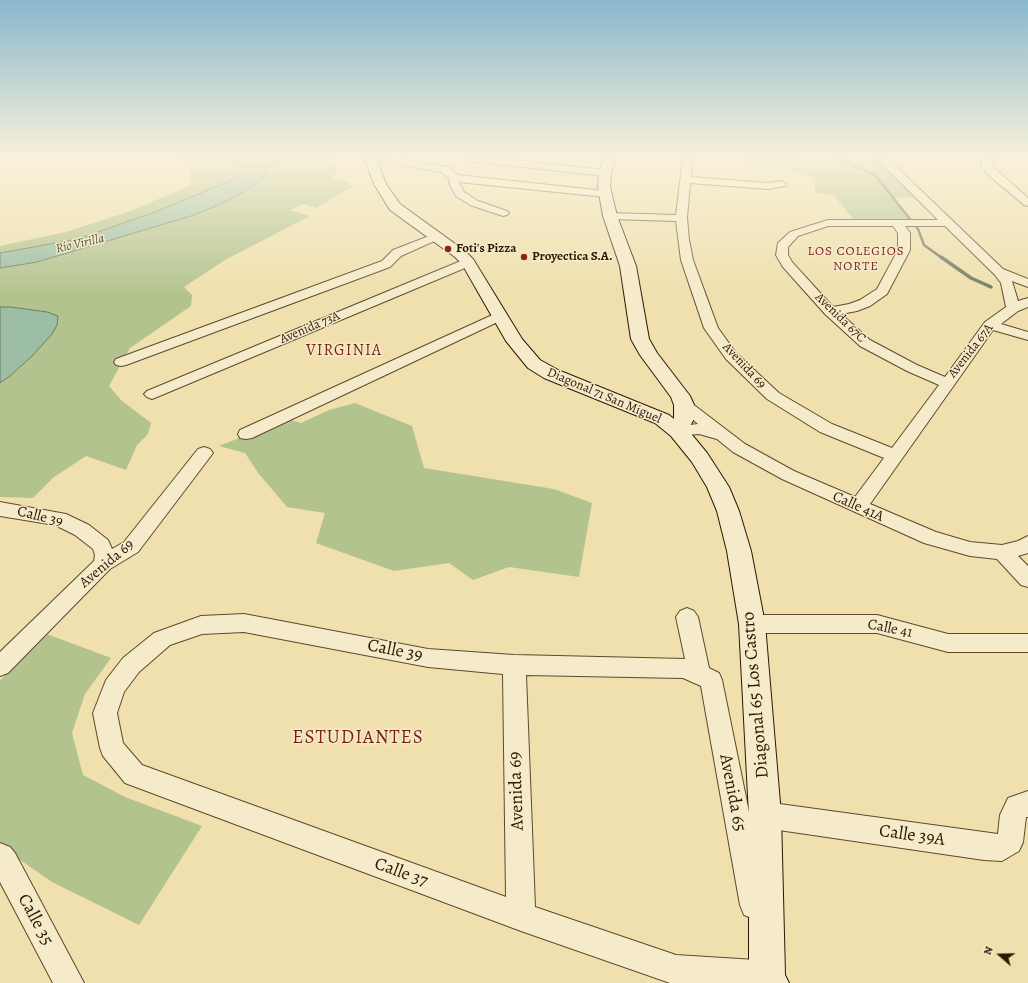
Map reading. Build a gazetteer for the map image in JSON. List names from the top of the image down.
{
  "streets": {
    "main road": ["Diagonal 71 San Miguel", "Diagonal 65 Los Castro"],
    "street": [
      "Avenida 67C",
      "Avenida 73A",
      "Avenida 67A",
      "Avenida 69",
      "Calle 41A",
      "Calle 39",
      "Calle 41",
      "Avenida 65",
      "Calle 39A",
      "Calle 37",
      "Calle 35"
    ]
  },
  "crossings": [
    ["Avenida 67C", "Avenida 67A"],
    ["Avenida 73A", "Diagonal 71 San Miguel"],
    ["Avenida 67A", "Avenida 69"],
    ["Avenida 67A", "Calle 41A"],
    ["Avenida 69", "Calle 39"],
    ["Avenida 69", "Calle 37"],
    ["Diagonal 71 San Miguel", "Calle 41A"],
    ["Diagonal 71 San Miguel", "Diagonal 65 Los Castro"],
    ["Calle 41A", "Diagonal 65 Los Castro"],
    ["Calle 39", "Avenida 65"],
    ["Calle 39", "Calle 37"],
    ["Calle 41", "Diagonal 65 Los Castro"],
    ["Diagonal 65 Los Castro", "Avenida 65"],
    ["Diagonal 65 Los Castro", "Calle 39A"],
    ["Diagonal 65 Los Castro", "Calle 37"],
    ["Avenida 65", "Calle 37"]
  ],
  "districts": ["LOS COLEGIOS NORTE", "VIRGINIA", "ESTUDIANTES"],
  "water": ["Río Virilla"],
  "places": ["Foti's Pizza", "Proyectica S.A."],
  "north": "left"
}
